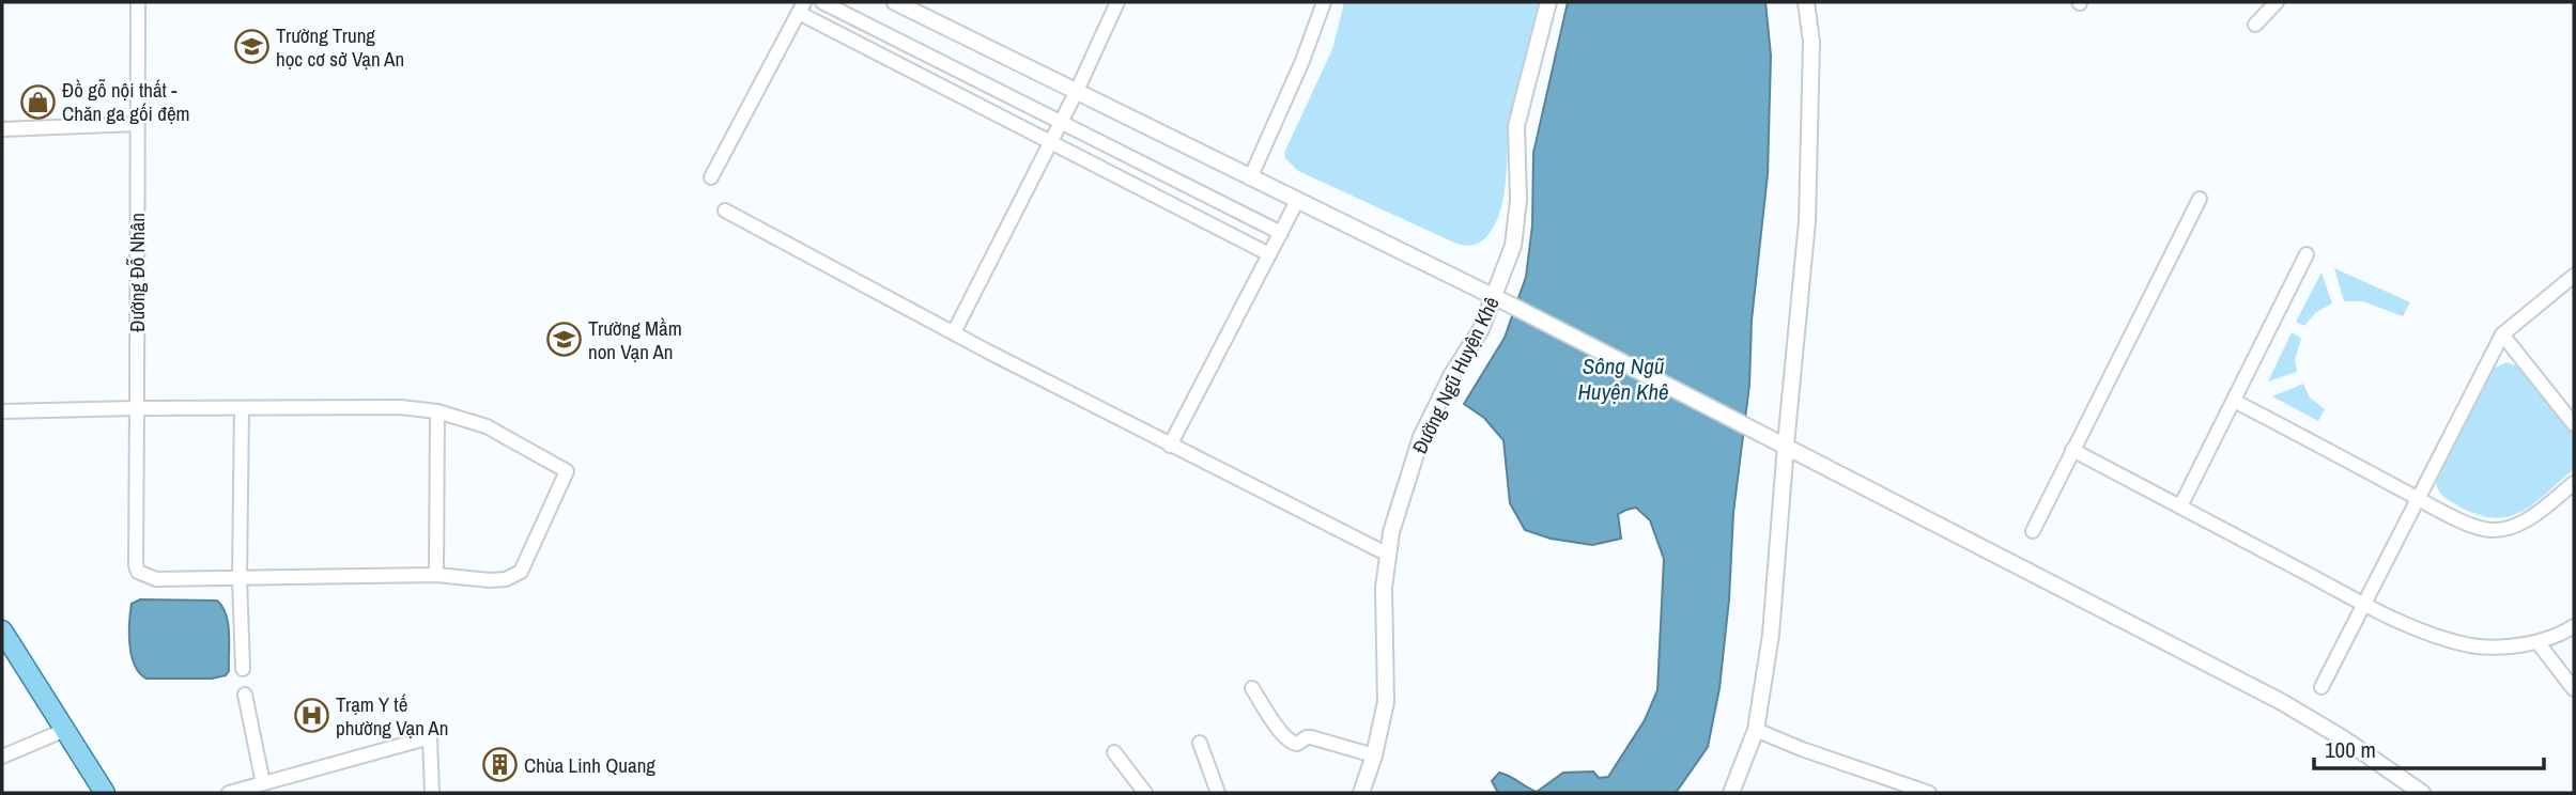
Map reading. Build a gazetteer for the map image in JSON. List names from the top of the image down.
{
  "streets": {
    "street": ["Đường Đỗ Nhân", "Đường Ngũ Huyện Khê"]
  },
  "water": ["Sông Ngũ Huyện Khê"],
  "places": {
    "school or university": ["Trường Trung học cơ sở Vạn An", "Trường Mầm non Vạn An"],
    "shop": ["Đồ gỗ nội thất - Chăn ga gối đệm"],
    "hospital": ["Trạm Y tế phường Vạn An"],
    "building": ["Chùa Linh Quang"]
  },
  "scale_bar": "100 m"
}
